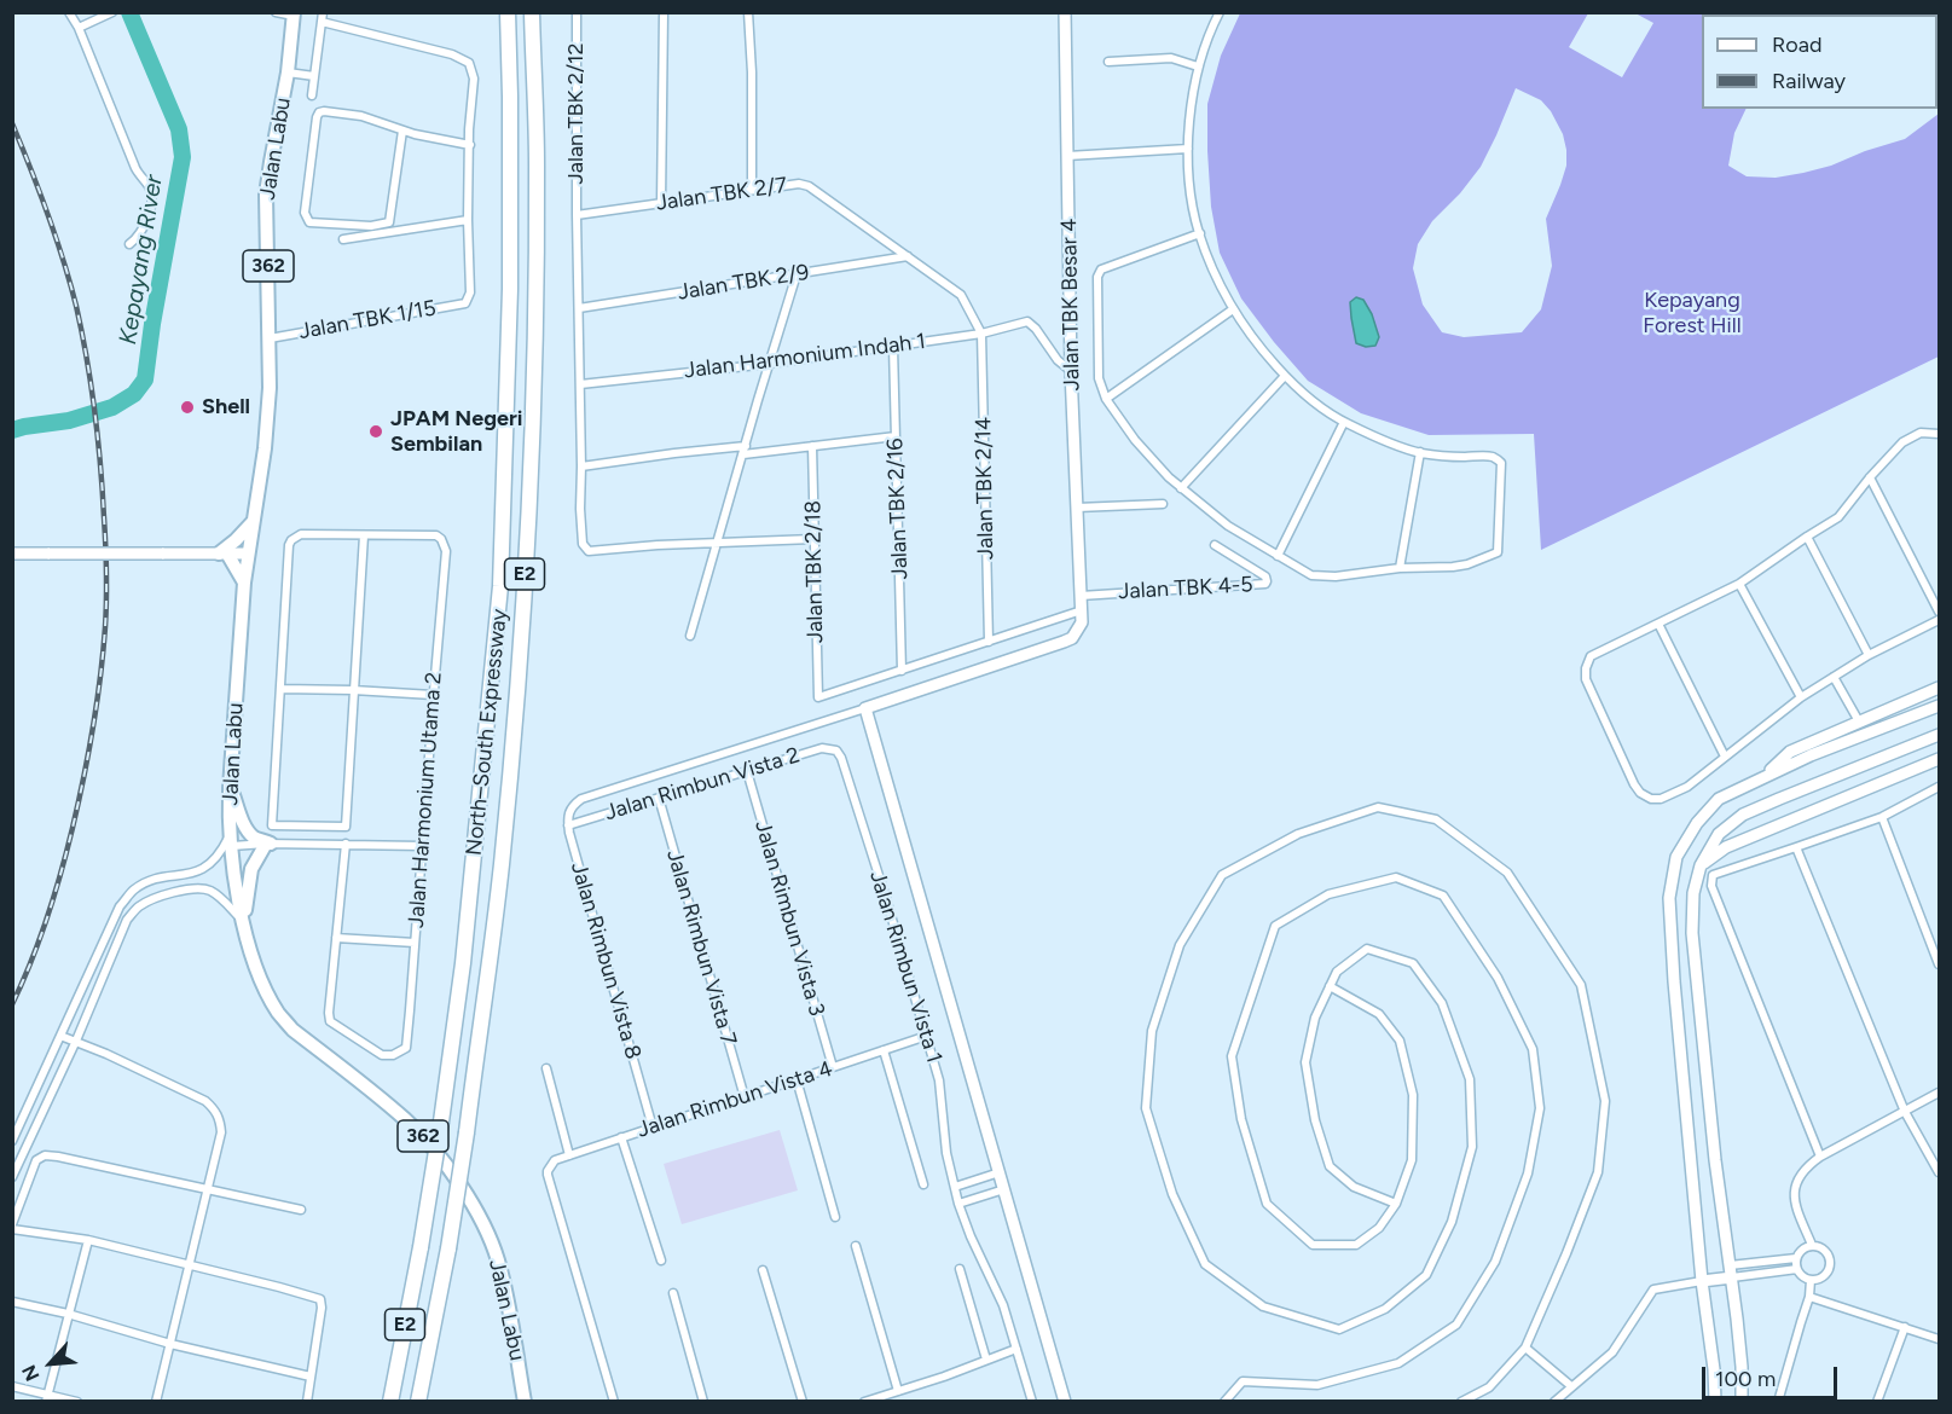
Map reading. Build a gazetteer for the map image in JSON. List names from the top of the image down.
{
  "streets": {
    "highway": ["E2", "North–South Expressway"],
    "main road": ["Jalan Labu", "362"],
    "street": [
      "Jalan TBK 2/12",
      "Jalan TBK 2/7",
      "Jalan TBK 2/9",
      "Jalan TBK Besar 4",
      "Jalan TBK 1/15",
      "Jalan Harmonium Indah 1",
      "Jalan TBK 2/14",
      "Jalan TBK 2/16",
      "Jalan TBK 2/18",
      "Jalan TBK 4-5",
      "Jalan Rimbun Vista 2",
      "Jalan Harmonium Utama 2",
      "Jalan Rimbun Vista 3",
      "Jalan Rimbun Vista 7",
      "Jalan Rimbun Vista 8",
      "Jalan Rimbun Vista 1",
      "Jalan Rimbun Vista 4"
    ]
  },
  "crossings": [
    ["Jalan TBK 2/12", "Jalan TBK 2/7"],
    ["Jalan TBK 2/12", "Jalan TBK 2/9"],
    ["Jalan TBK 2/12", "Jalan Harmonium Indah 1"],
    ["Jalan Labu", "Jalan TBK 1/15"],
    ["Jalan TBK 2/7", "Jalan TBK 2/9"],
    ["Jalan TBK 2/7", "Jalan Harmonium Indah 1"],
    ["Jalan TBK 2/7", "Jalan TBK 2/14"],
    ["Jalan TBK Besar 4", "Jalan Harmonium Indah 1"],
    ["Jalan TBK Besar 4", "Jalan TBK 4-5"],
    ["Jalan Harmonium Indah 1", "Jalan TBK 2/14"],
    ["Jalan Harmonium Indah 1", "Jalan TBK 2/16"],
    ["Jalan TBK 2/16", "Jalan TBK 2/18"],
    ["Jalan Rimbun Vista 2", "Jalan Rimbun Vista 3"],
    ["Jalan Rimbun Vista 2", "Jalan Rimbun Vista 7"],
    ["Jalan Rimbun Vista 2", "Jalan Rimbun Vista 8"],
    ["Jalan Rimbun Vista 2", "Jalan Rimbun Vista 1"],
    ["Jalan Rimbun Vista 3", "Jalan Rimbun Vista 4"],
    ["Jalan Rimbun Vista 7", "Jalan Rimbun Vista 4"],
    ["Jalan Rimbun Vista 8", "Jalan Rimbun Vista 4"],
    ["Jalan Rimbun Vista 1", "Jalan Rimbun Vista 4"]
  ],
  "water": ["Kepayang River"],
  "parks": ["Kepayang Forest Hill"],
  "places": ["Shell", "JPAM Negeri Sembilan"],
  "legend": ["Road", "Railway"],
  "scale_bar": "100 m",
  "north": "bottom left"
}
